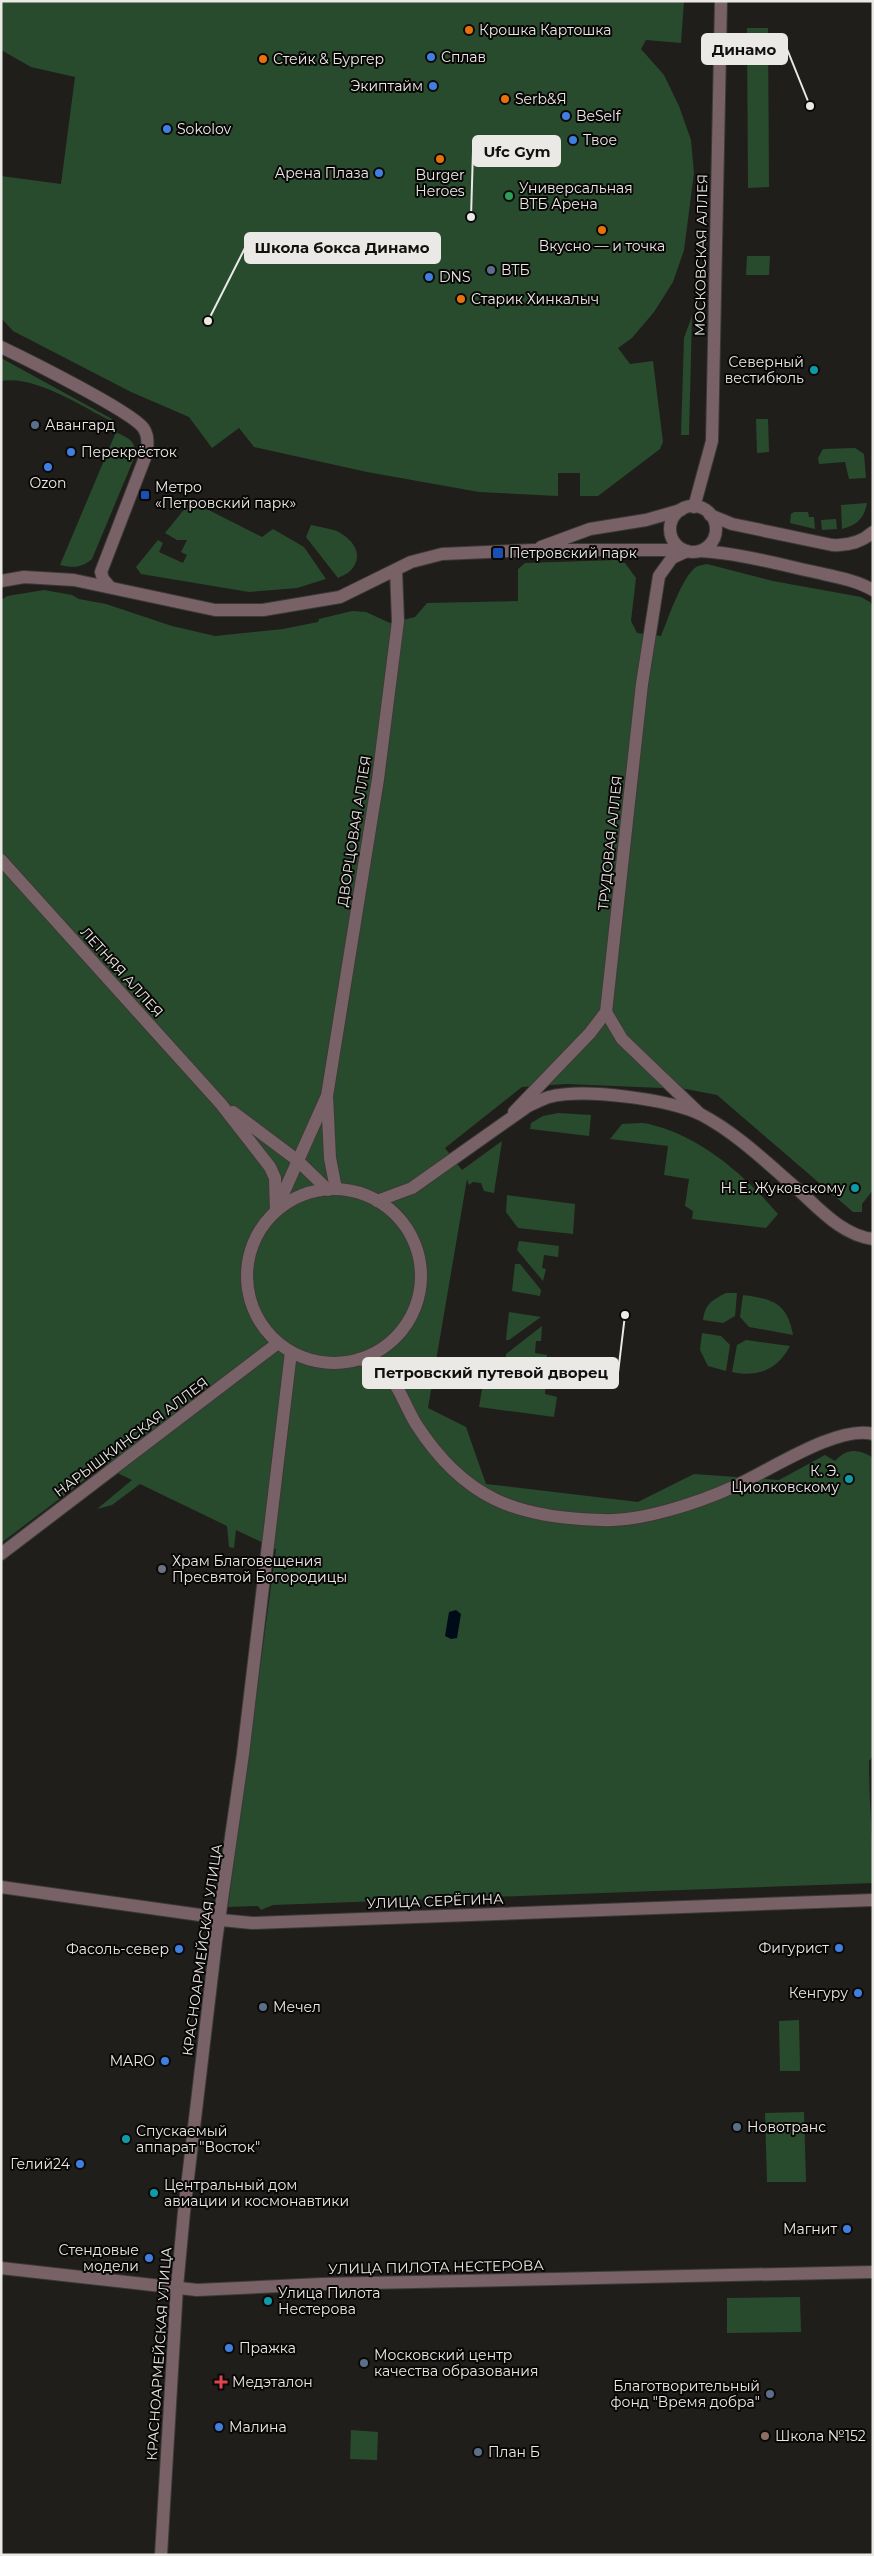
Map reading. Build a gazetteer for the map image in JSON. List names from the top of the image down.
{
  "streets": {
    "street": [
      "МОСКОВСКАЯ АЛЛЕЯ",
      "ДВОРЦОВАЯ АЛЛЕЯ",
      "ТРУДОВАЯ АЛЛЕЯ",
      "ЛЕТНЯЯ АЛЛЕЯ",
      "НАРЫШКИНСКАЯ АЛЛЕЯ",
      "УЛИЦА СЕРЁГИНА",
      "КРАСНОАРМЕЙСКАЯ УЛИЦА",
      "УЛИЦА ПИЛОТА НЕСТЕРОВА"
    ]
  },
  "crossings": [
    ["МОСКОВСКАЯ АЛЛЕЯ", "ТРУДОВАЯ АЛЛЕЯ"],
    ["ДВОРЦОВАЯ АЛЛЕЯ", "ЛЕТНЯЯ АЛЛЕЯ"],
    ["ДВОРЦОВАЯ АЛЛЕЯ", "НАРЫШКИНСКАЯ АЛЛЕЯ"],
    ["ДВОРЦОВАЯ АЛЛЕЯ", "КРАСНОАРМЕЙСКАЯ УЛИЦА"],
    ["ЛЕТНЯЯ АЛЛЕЯ", "НАРЫШКИНСКАЯ АЛЛЕЯ"],
    ["ЛЕТНЯЯ АЛЛЕЯ", "КРАСНОАРМЕЙСКАЯ УЛИЦА"],
    ["НАРЫШКИНСКАЯ АЛЛЕЯ", "КРАСНОАРМЕЙСКАЯ УЛИЦА"],
    ["УЛИЦА СЕРЁГИНА", "КРАСНОАРМЕЙСКАЯ УЛИЦА"],
    ["КРАСНОАРМЕЙСКАЯ УЛИЦА", "УЛИЦА ПИЛОТА НЕСТЕРОВА"]
  ],
  "places": {
    "other": [
      "Крошка Картошка",
      "Сплав",
      "Стейк & Бургер",
      "Экиптайм",
      "Serb&Я",
      "Динамо",
      "BeSelf",
      "Sokolov",
      "Твое",
      "Burger Heroes",
      "Арена Плаза",
      "Универсальная ВТБ Арена",
      "Ufc Gym",
      "Вкусно — и точка",
      "ВТБ",
      "DNS",
      "Старик Хинкалыч",
      "Школа бокса Динамо",
      "Cеверный вестибюль",
      "Авангард",
      "Перекрёсток",
      "Ozon",
      "Н. Е. Жуковскому",
      "Петровский путевой дворец",
      "К. Э. Циолковскому",
      "Храм Благовещения Пресвятой Богородицы",
      "Фигурист",
      "Фасоль-север",
      "Кенгуру",
      "Мечел",
      "MARO",
      "Новотранс",
      "Спускаемый аппарат \"Восток\"",
      "Гелий24",
      "Центральный дом авиации и космонавтики",
      "Магнит",
      "Стендовые модели",
      "Улица Пилота Нестерова",
      "Пражка",
      "Московский центр качества образования",
      "Благотворительный фонд \"Время добра\"",
      "Малина",
      "Школа №152",
      "План Б"
    ],
    "transit": ["Метро «Петровский парк»", "Петровский парк"],
    "health": ["Медэталон"]
  }
}
